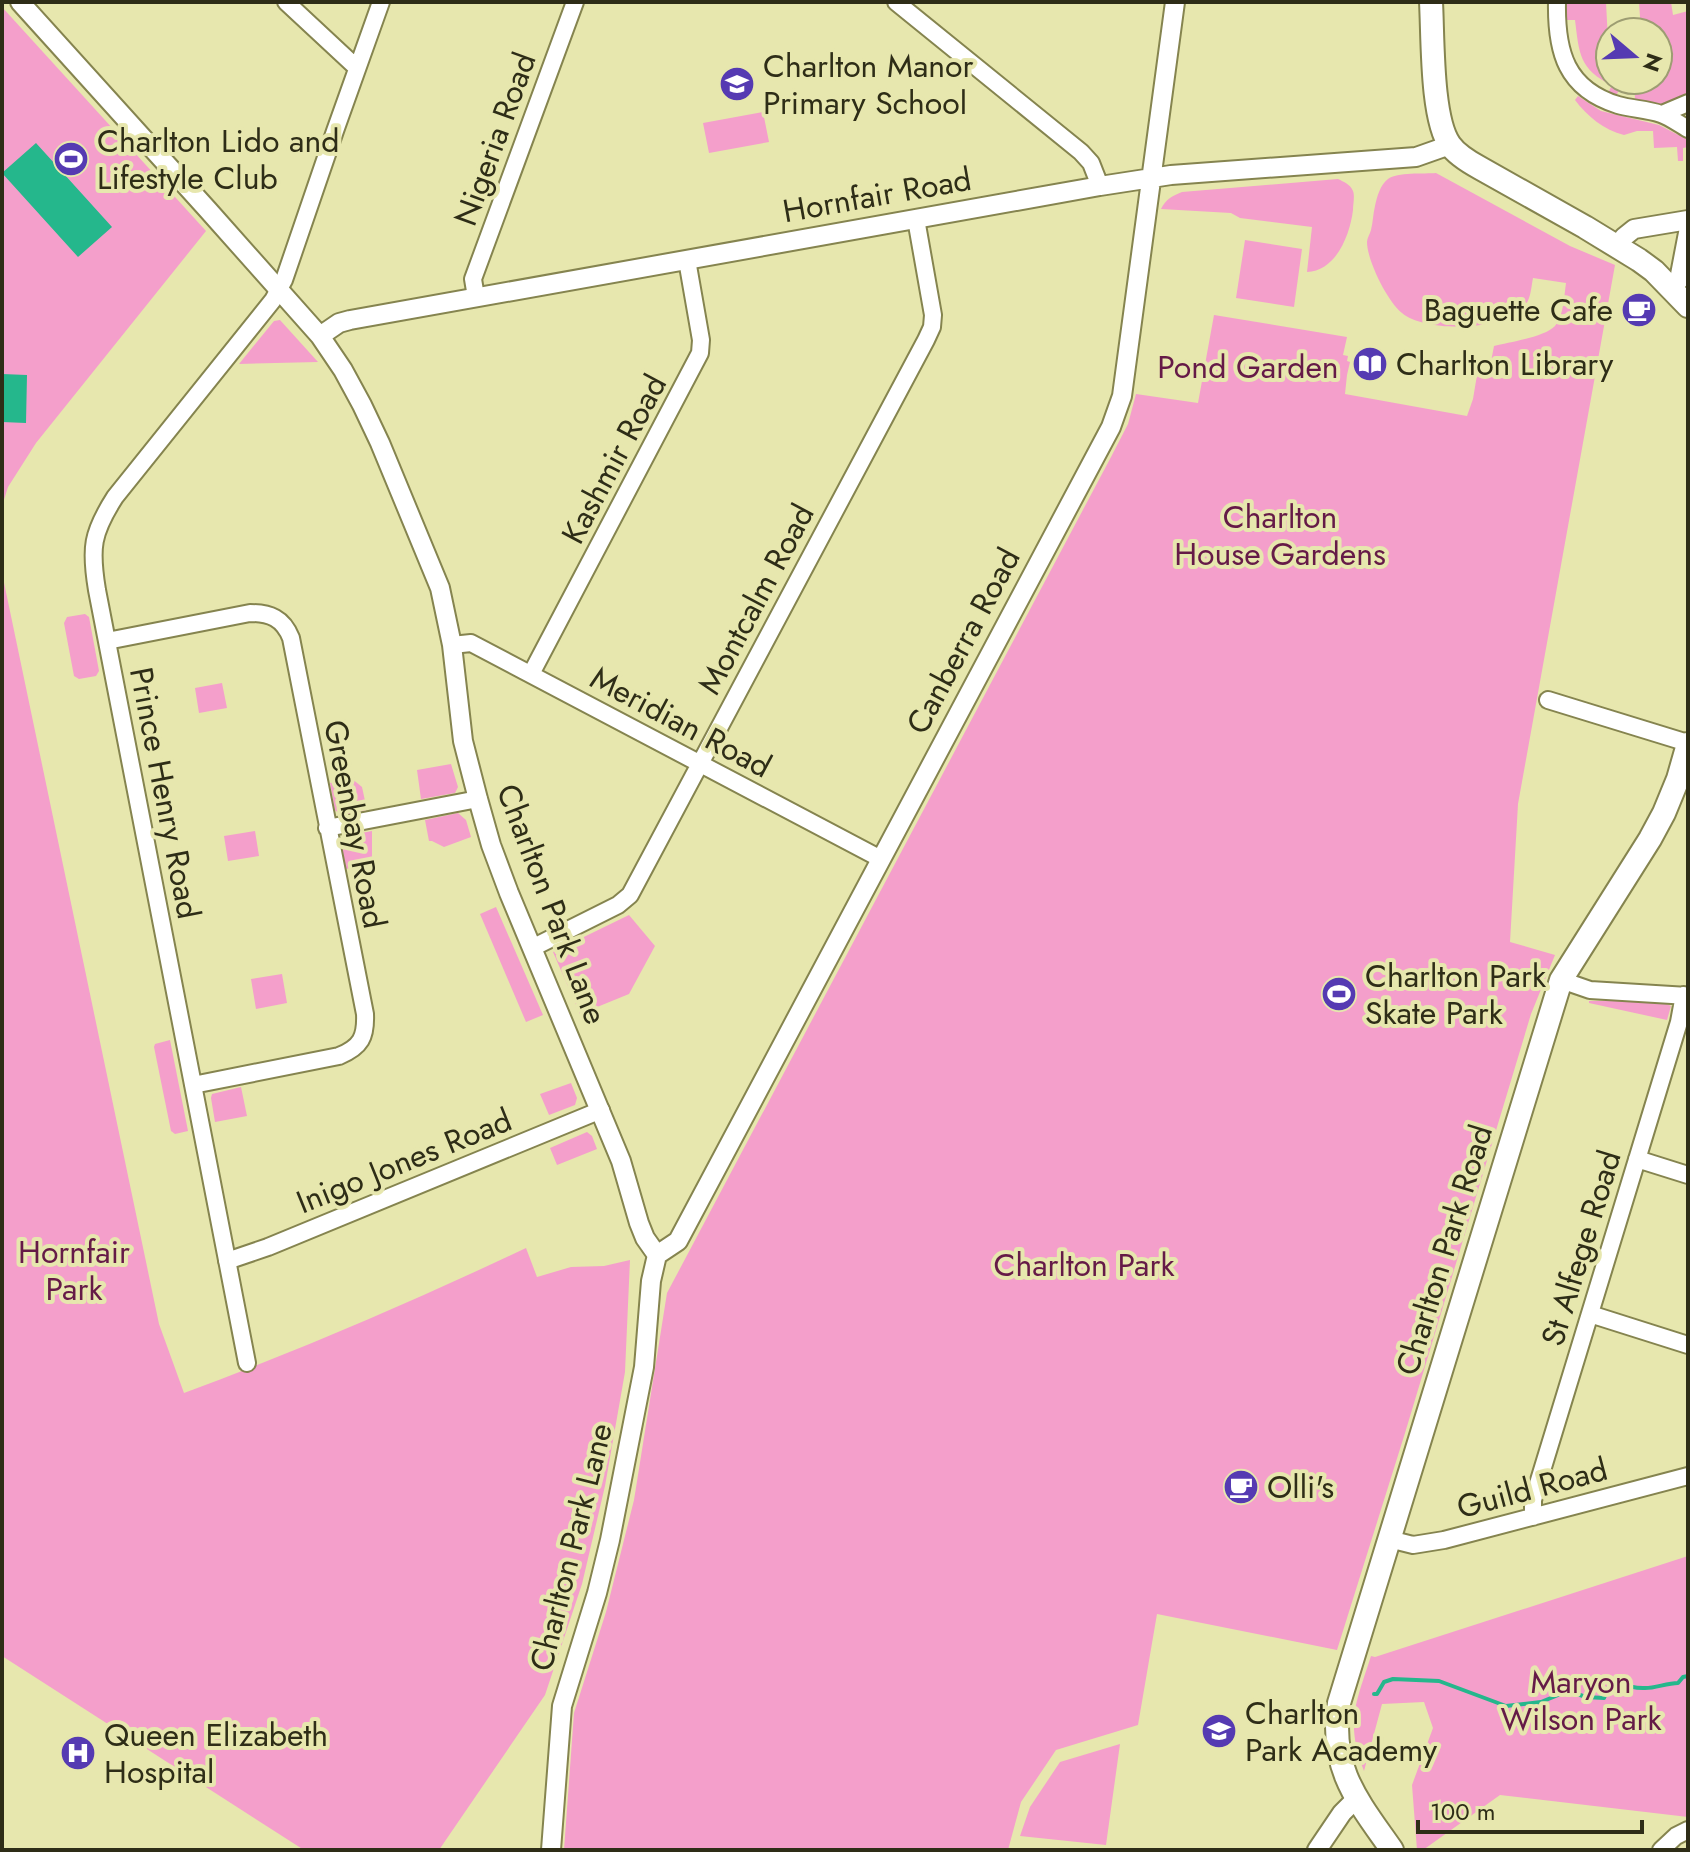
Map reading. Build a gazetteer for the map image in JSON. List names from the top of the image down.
{
  "streets": {
    "main road": ["Charlton Park Road"],
    "street": [
      "Nigeria Road",
      "Hornfair Road",
      "Kashmir Road",
      "Montcalm Road",
      "Canberra Road",
      "Meridian Road",
      "Prince Henry Road",
      "Greenbay Road",
      "Charlton Park Lane",
      "Inigo Jones Road",
      "St Alfege Road",
      "Guild Road"
    ]
  },
  "crossings": [
    ["Nigeria Road", "Hornfair Road"],
    ["Hornfair Road", "Kashmir Road"],
    ["Hornfair Road", "Montcalm Road"],
    ["Hornfair Road", "Canberra Road"],
    ["Hornfair Road", "Charlton Park Lane"],
    ["Kashmir Road", "Meridian Road"],
    ["Montcalm Road", "Meridian Road"],
    ["Montcalm Road", "Charlton Park Lane"],
    ["Canberra Road", "Meridian Road"],
    ["Canberra Road", "Charlton Park Lane"],
    ["Meridian Road", "Charlton Park Lane"],
    ["Prince Henry Road", "Greenbay Road"],
    ["Prince Henry Road", "Charlton Park Lane"],
    ["Prince Henry Road", "Inigo Jones Road"],
    ["Charlton Park Lane", "Inigo Jones Road"],
    ["St Alfege Road", "Guild Road"],
    ["Charlton Park Road", "Guild Road"]
  ],
  "parks": [
    "Pond Garden",
    "Charlton House Gardens",
    "Hornfair Park",
    "Charlton Park",
    "Maryon Wilson Park"
  ],
  "places": {
    "school or university": ["Charlton Manor Primary School", "Charlton Park Academy"],
    "sports": ["Charlton Lido and Lifestyle Club", "Charlton Park Skate Park"],
    "cafe": ["Baguette Cafe", "Olli's"],
    "library": ["Charlton Library"],
    "hospital": ["Queen Elizabeth Hospital"]
  },
  "scale_bar": "100 m",
  "north": "right"
}
